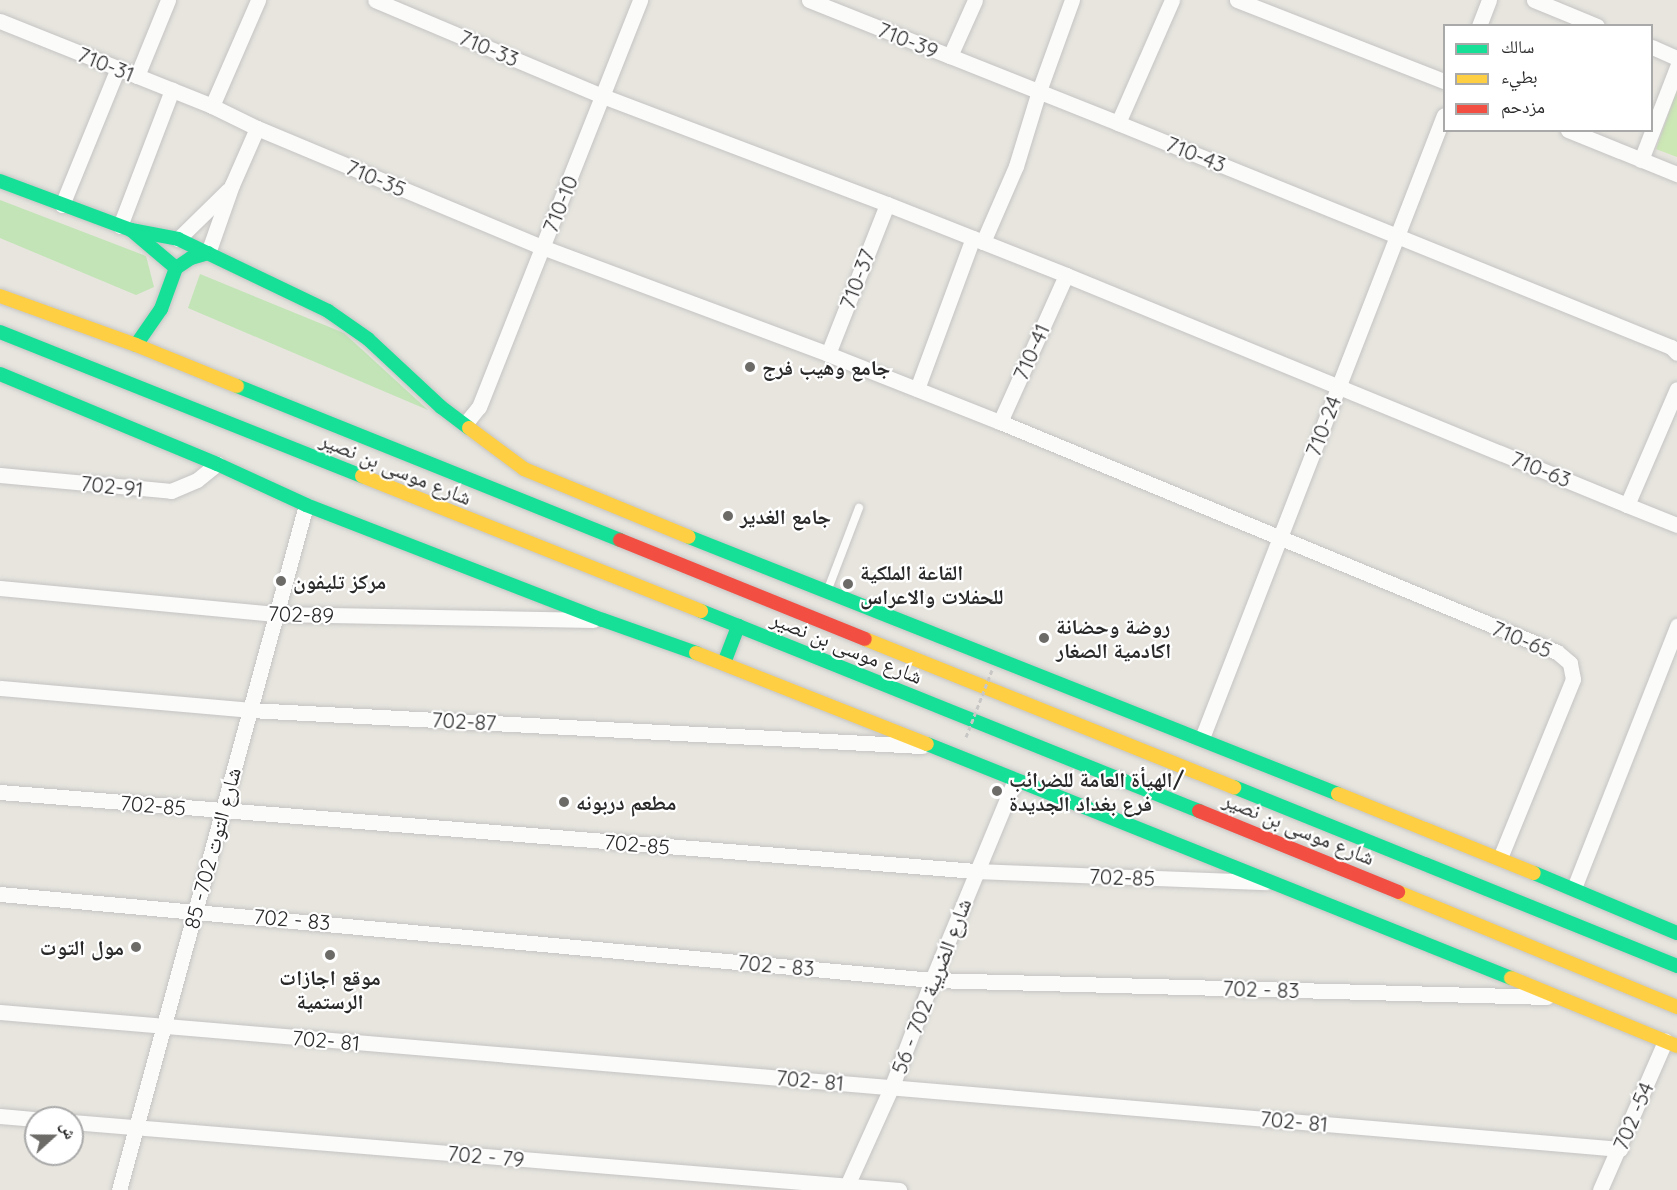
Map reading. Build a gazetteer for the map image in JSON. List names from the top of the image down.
{
  "streets": {
    "street": [
      "710-39",
      "710-33",
      "710-31",
      "710-43",
      "710-35",
      "710-10",
      "710-37",
      "710-41",
      "710-24",
      "شارع موسى بن نصير",
      "710-63",
      "702-91",
      "702-89",
      "710-65",
      "702-87",
      "702-85",
      "شارع التوت 702- 85",
      "702 - 83",
      "شارع الضريبة 702 - 56",
      "702- 81",
      "702 -54",
      "702 - 79"
    ]
  },
  "crossings": [
    ["710-39", "710-43"],
    ["710-33", "710-10"],
    ["710-31", "710-35"],
    ["710-43", "710-24"],
    ["710-35", "710-10"],
    ["710-24", "710-63"],
    ["710-24", "710-65"],
    ["702-89", "شارع التوت 702- 85"],
    ["702-87", "شارع التوت 702- 85"],
    ["702-85", "شارع التوت 702- 85"],
    ["702-85", "شارع الضريبة 702 - 56"],
    ["شارع التوت 702- 85", "702 - 83"],
    ["شارع التوت 702- 85", "702- 81"],
    ["شارع التوت 702- 85", "702 - 79"],
    ["702 - 83", "شارع الضريبة 702 - 56"],
    ["شارع الضريبة 702 - 56", "702- 81"],
    ["شارع الضريبة 702 - 56", "702 - 79"],
    ["702- 81", "702 -54"]
  ],
  "places": [
    "جامع وهيب فرج",
    "جامع الغدير",
    "مركز تليفون",
    "القاعة الملكية للحفلات والاعراس",
    "روضة وحضانة اكادمية الصغار",
    "الهيأة العامة للضرائب/ فرع بغداد الجديدة",
    "مطعم دربونه",
    "مول التوت",
    "موقع اجازات الرستمية"
  ],
  "legend": ["سالك", "بطيء", "مزدحم"],
  "north": "right"
}
